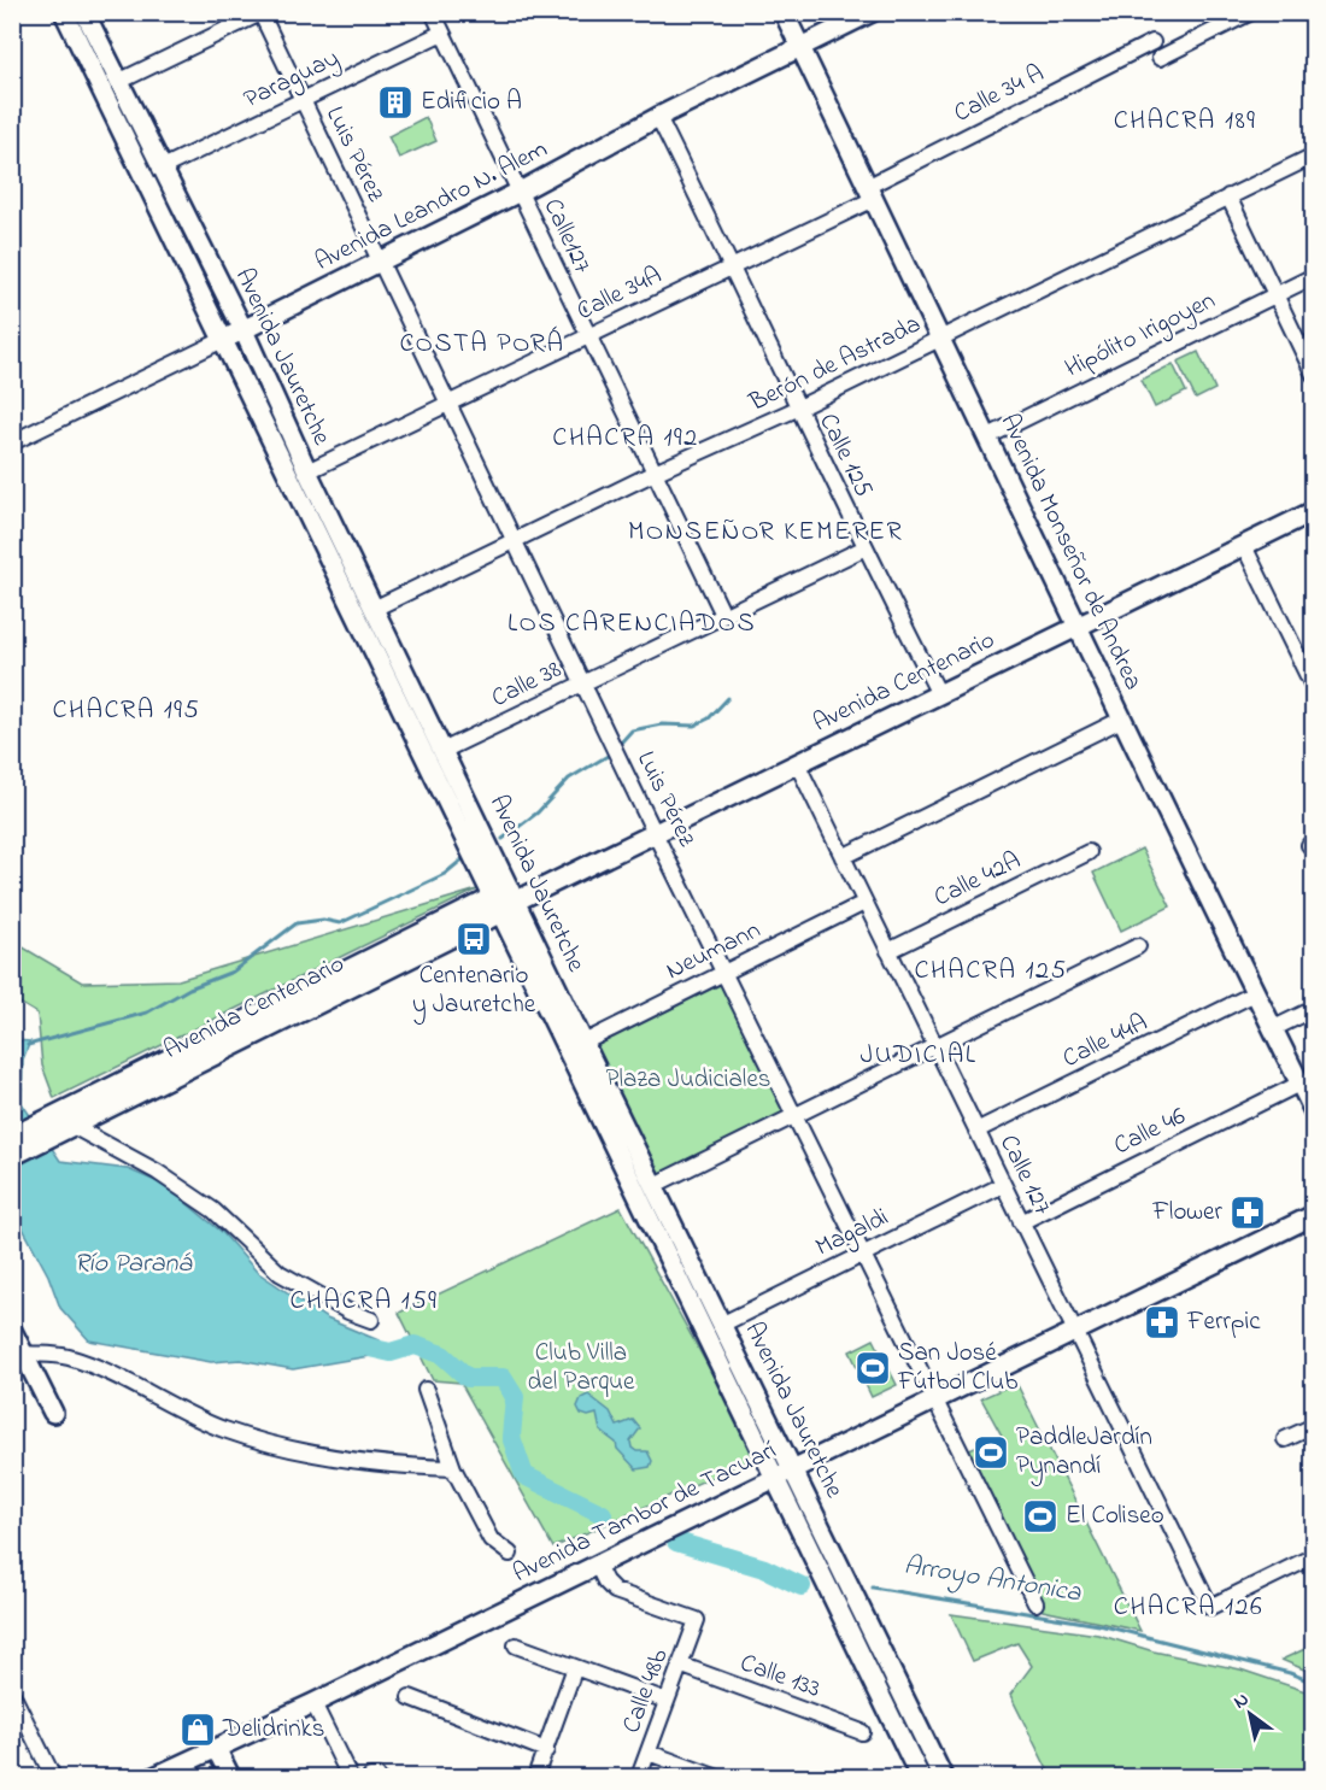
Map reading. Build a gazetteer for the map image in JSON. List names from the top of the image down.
{
  "streets": {
    "main road": [
      "Avenida Leandro N. Alem",
      "Avenida Jauretche",
      "Avenida Monseñor de Andrea",
      "Avenida Centenario",
      "Avenida Tambor de Tacuarí"
    ],
    "street": [
      "Paraguay",
      "Calle 34 A",
      "Luis Pérez",
      "Calle127",
      "Calle 34A",
      "Hipólito Irigoyen",
      "Berón de Astrada",
      "Calle 125",
      "Calle 38",
      "Calle 42A",
      "Neumann",
      "Calle 44A",
      "Calle 46",
      "Calle 127",
      "Magaldi",
      "Calle 133",
      "Calle 48b"
    ]
  },
  "crossings": [
    ["Paraguay", "Luis Pérez"],
    ["Paraguay", "Calle127"],
    ["Paraguay", "Avenida Jauretche"],
    ["Calle 34 A", "Calle 34A"],
    ["Calle 34 A", "Avenida Monseñor de Andrea"],
    ["Luis Pérez", "Avenida Leandro N. Alem"],
    ["Luis Pérez", "Calle 34A"],
    ["Luis Pérez", "Berón de Astrada"],
    ["Luis Pérez", "Avenida Centenario"],
    ["Luis Pérez", "Calle 38"],
    ["Luis Pérez", "Neumann"],
    ["Luis Pérez", "Magaldi"],
    ["Luis Pérez", "Avenida Tambor de Tacuarí"],
    ["Avenida Leandro N. Alem", "Calle127"],
    ["Avenida Leandro N. Alem", "Avenida Jauretche"],
    ["Avenida Leandro N. Alem", "Calle 125"],
    ["Avenida Leandro N. Alem", "Avenida Monseñor de Andrea"],
    ["Calle127", "Calle 34A"],
    ["Calle127", "Berón de Astrada"],
    ["Calle127", "Calle 38"],
    ["Calle 34A", "Avenida Jauretche"],
    ["Calle 34A", "Calle 125"],
    ["Calle 34A", "Avenida Monseñor de Andrea"],
    ["Hipólito Irigoyen", "Avenida Monseñor de Andrea"],
    ["Avenida Jauretche", "Berón de Astrada"],
    ["Avenida Jauretche", "Avenida Centenario"],
    ["Avenida Jauretche", "Calle 38"],
    ["Avenida Jauretche", "Neumann"],
    ["Avenida Jauretche", "Magaldi"],
    ["Avenida Jauretche", "Avenida Tambor de Tacuarí"],
    ["Berón de Astrada", "Calle 125"],
    ["Berón de Astrada", "Avenida Monseñor de Andrea"],
    ["Calle 125", "Avenida Centenario"],
    ["Calle 125", "Calle 38"],
    ["Avenida Monseñor de Andrea", "Avenida Centenario"],
    ["Avenida Monseñor de Andrea", "Calle 44A"],
    ["Avenida Monseñor de Andrea", "Calle 46"],
    ["Avenida Centenario", "Calle 127"],
    ["Calle 42A", "Calle 127"],
    ["Neumann", "Calle 127"],
    ["Calle 44A", "Calle 127"],
    ["Calle 46", "Calle 127"],
    ["Calle 127", "Magaldi"],
    ["Calle 127", "Avenida Tambor de Tacuarí"],
    ["Avenida Tambor de Tacuarí", "Calle 48b"],
    ["Calle 133", "Calle 48b"]
  ],
  "districts": [
    "CHACRA 189",
    "COSTA PORÁ",
    "CHACRA 192",
    "MONSEÑOR KEMERER",
    "LOS CARENCIADOS",
    "CHACRA 195",
    "CHACRA 125",
    "JUDICIAL",
    "CHACRA 159",
    "CHACRA 126"
  ],
  "water": ["Río Paraná", "Arroyo Antonica"],
  "parks": ["Plaza Judiciales", "Club Villa del Parque"],
  "places": {
    "building": ["Edificio A"],
    "bus stop": ["Centenario y Jauretche"],
    "pharmacy": ["Flower", "Ferrpic"],
    "sports": ["San José Fútbol Club", "PaddleJardín Pynandí", "El Coliseo"],
    "shop": ["Delidrinks"]
  },
  "north": "top left"
}
